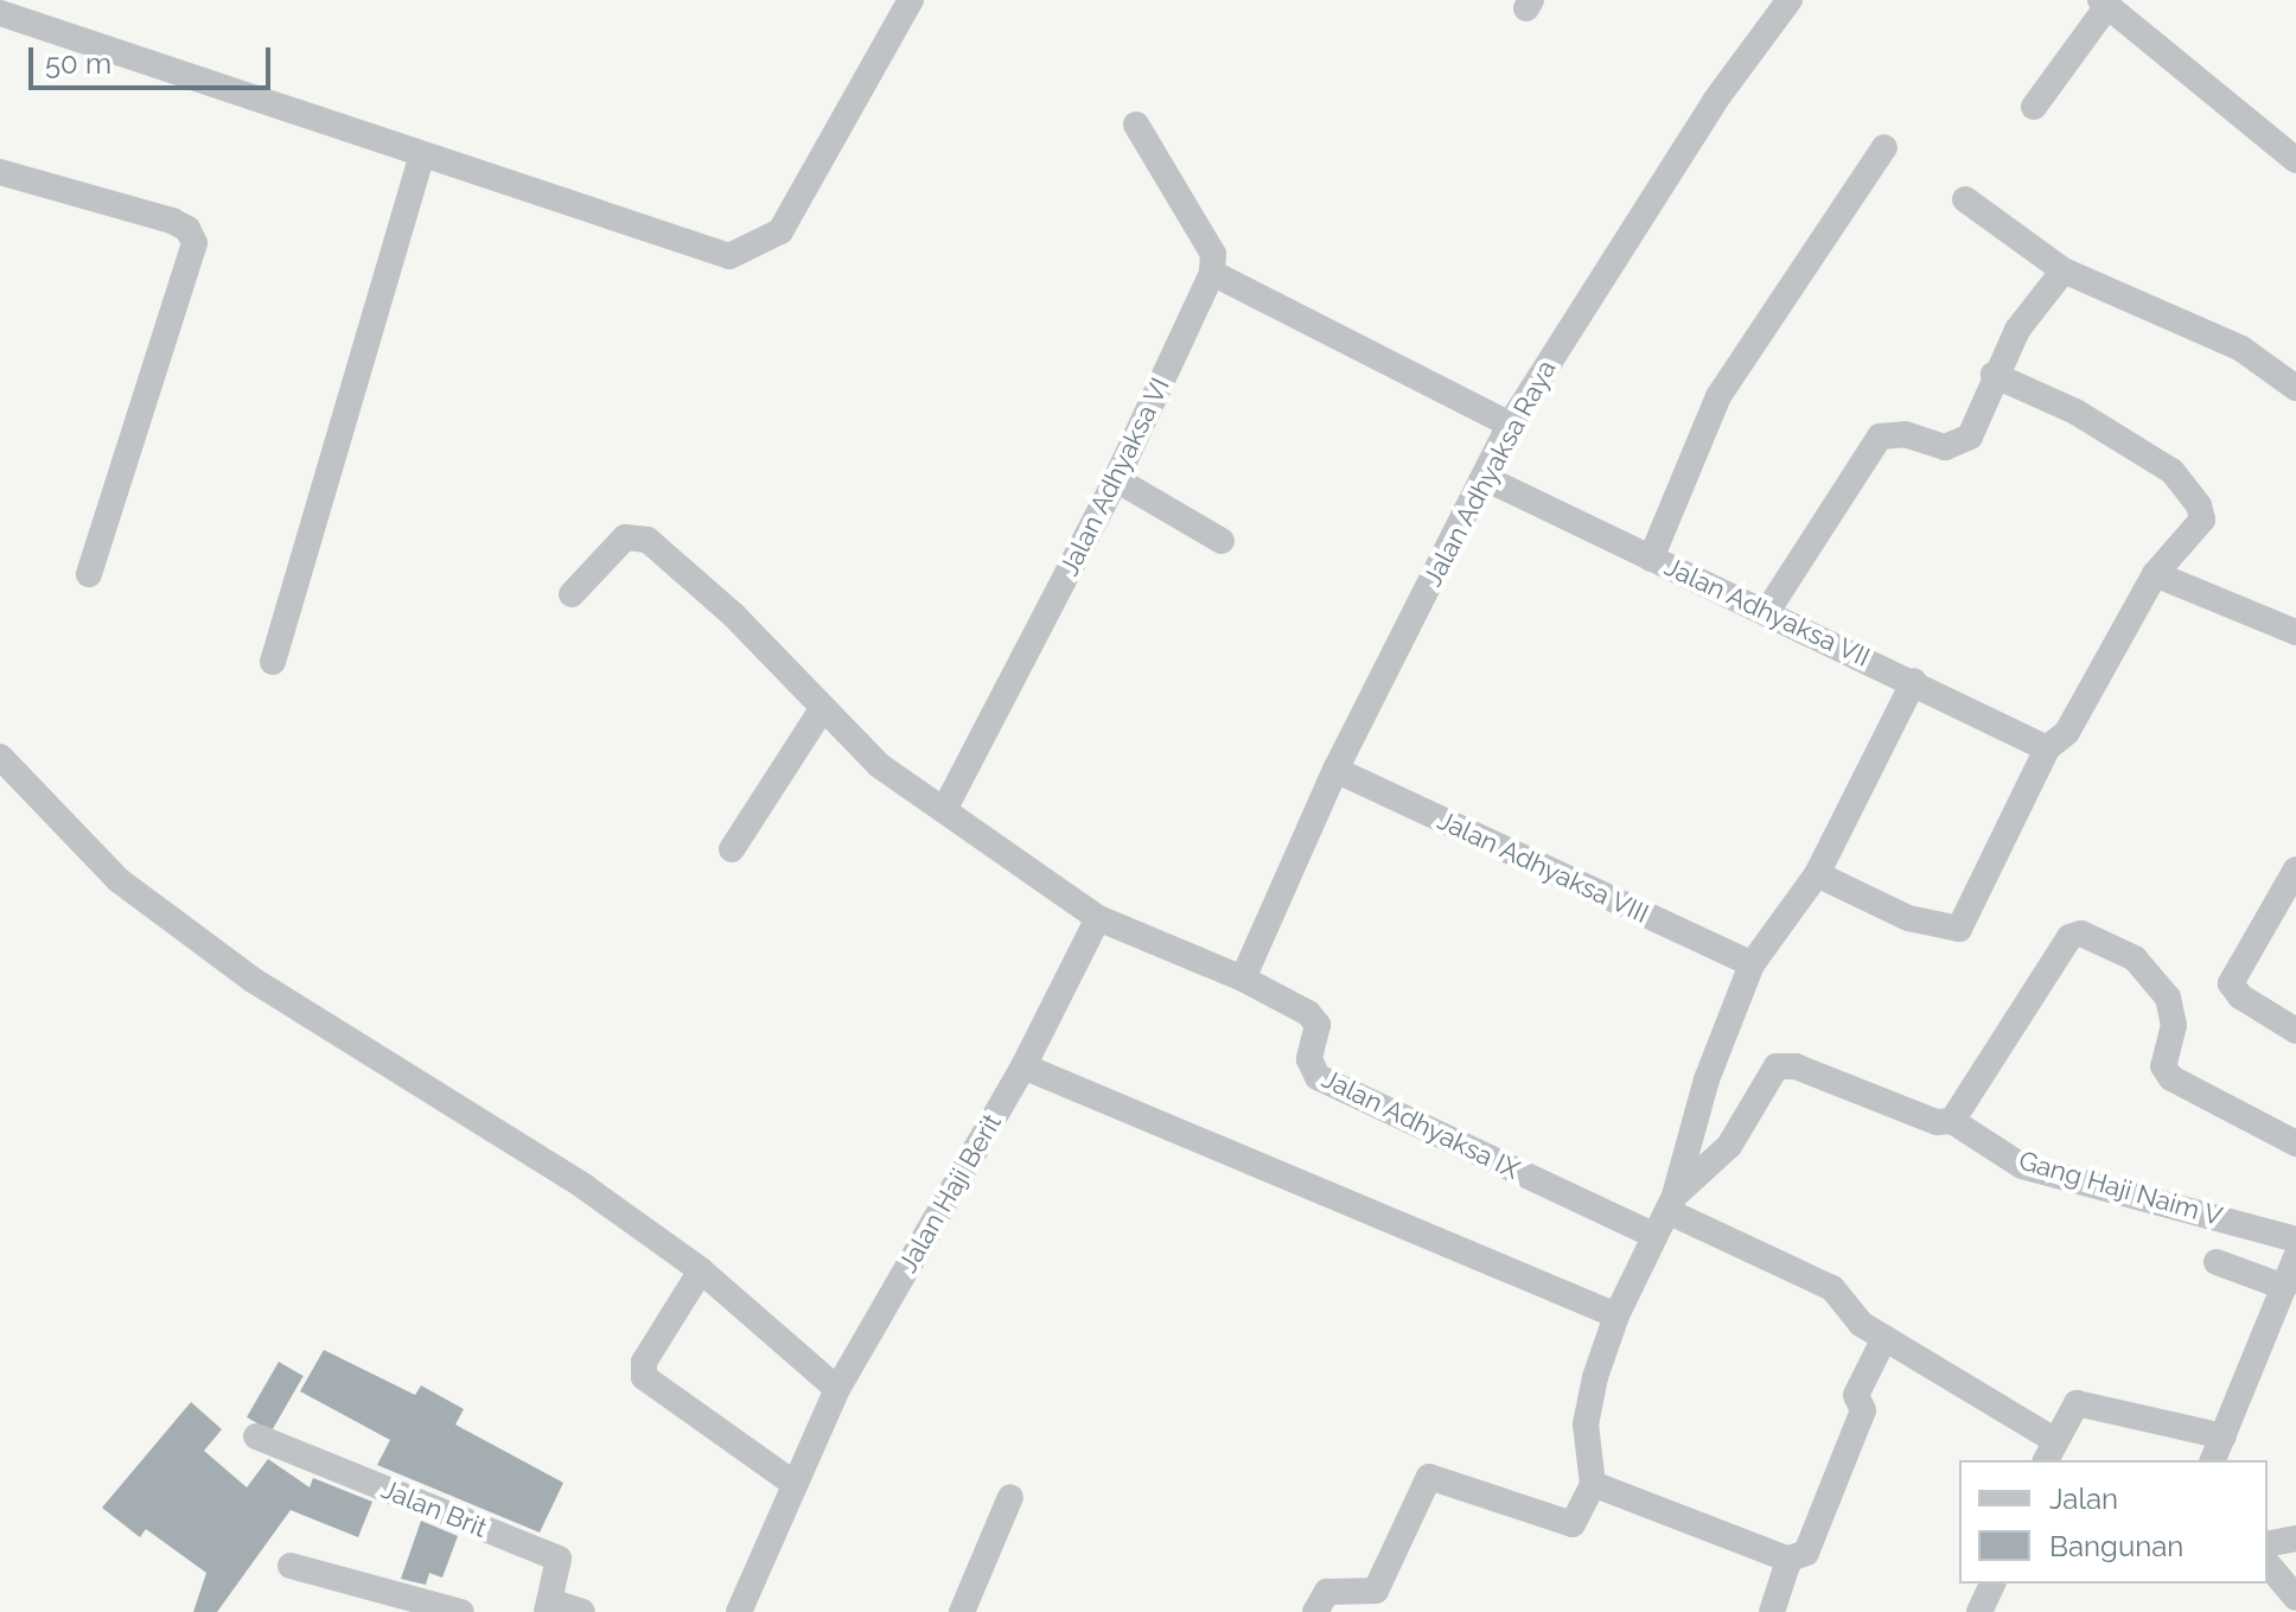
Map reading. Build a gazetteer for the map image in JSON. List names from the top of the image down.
{
  "streets": {
    "street": [
      "Jalan Adhyaksa Raya",
      "Jalan Adhyaksa VI",
      "Jalan Adhyaksa VII",
      "Jalan Adhyaksa VIII",
      "Jalan Adhyaksa IX",
      "Gang Haji Naim V",
      "Jalan Haji Berit",
      "Jalan Brit"
    ]
  },
  "crossings": [
    ["Jalan Adhyaksa Raya", "Jalan Adhyaksa VII"],
    ["Jalan Adhyaksa Raya", "Jalan Adhyaksa VIII"],
    ["Jalan Adhyaksa Raya", "Jalan Adhyaksa IX"],
    ["Jalan Adhyaksa IX", "Gang Haji Naim V"]
  ],
  "legend": ["Jalan", "Bangunan"],
  "scale_bar": "50 m"
}
